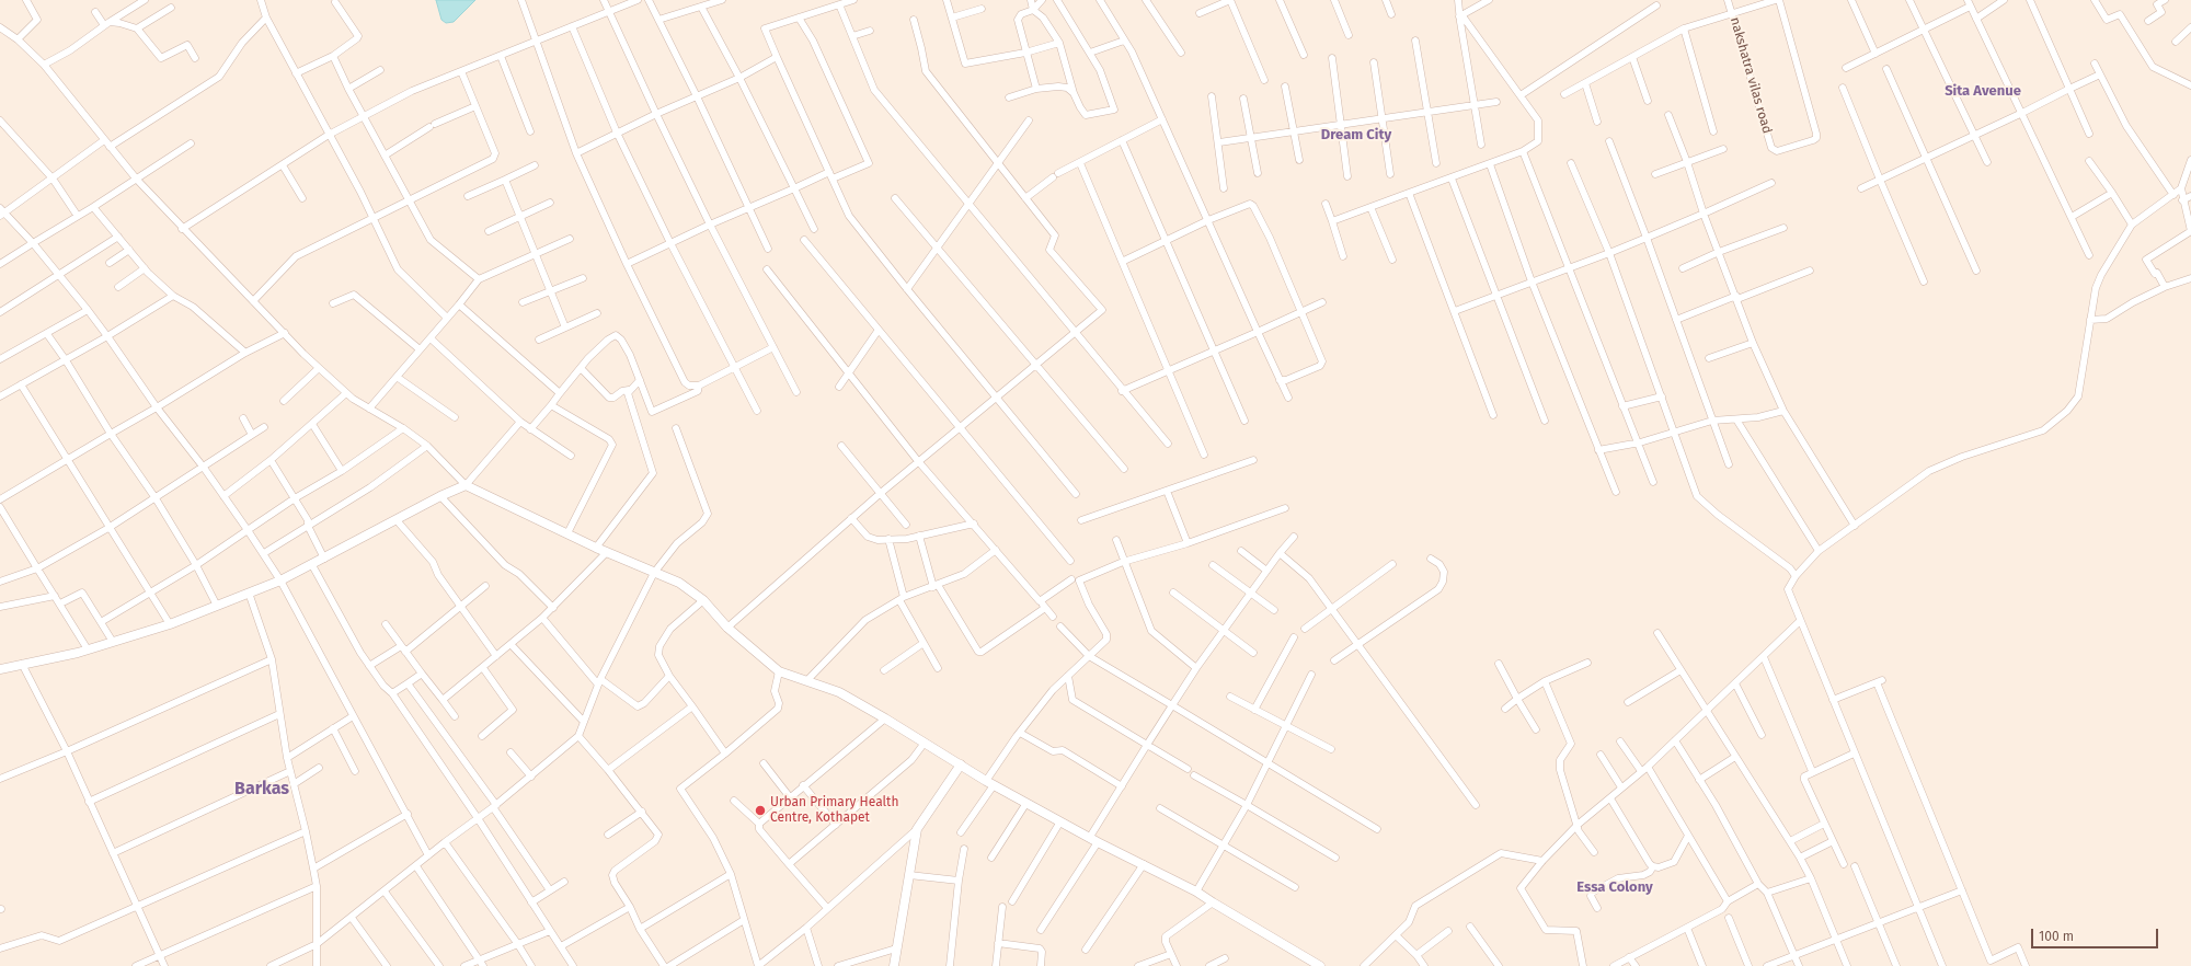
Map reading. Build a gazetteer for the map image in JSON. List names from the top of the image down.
{
  "streets": {
    "street": ["nakshatra vilas road"]
  },
  "districts": [
    "Sita Avenue",
    "Dream City",
    "Barkas",
    "Essa Colony"
  ],
  "places": ["Urban Primary Health Centre, Kothapet"],
  "scale_bar": "100 m"
}
